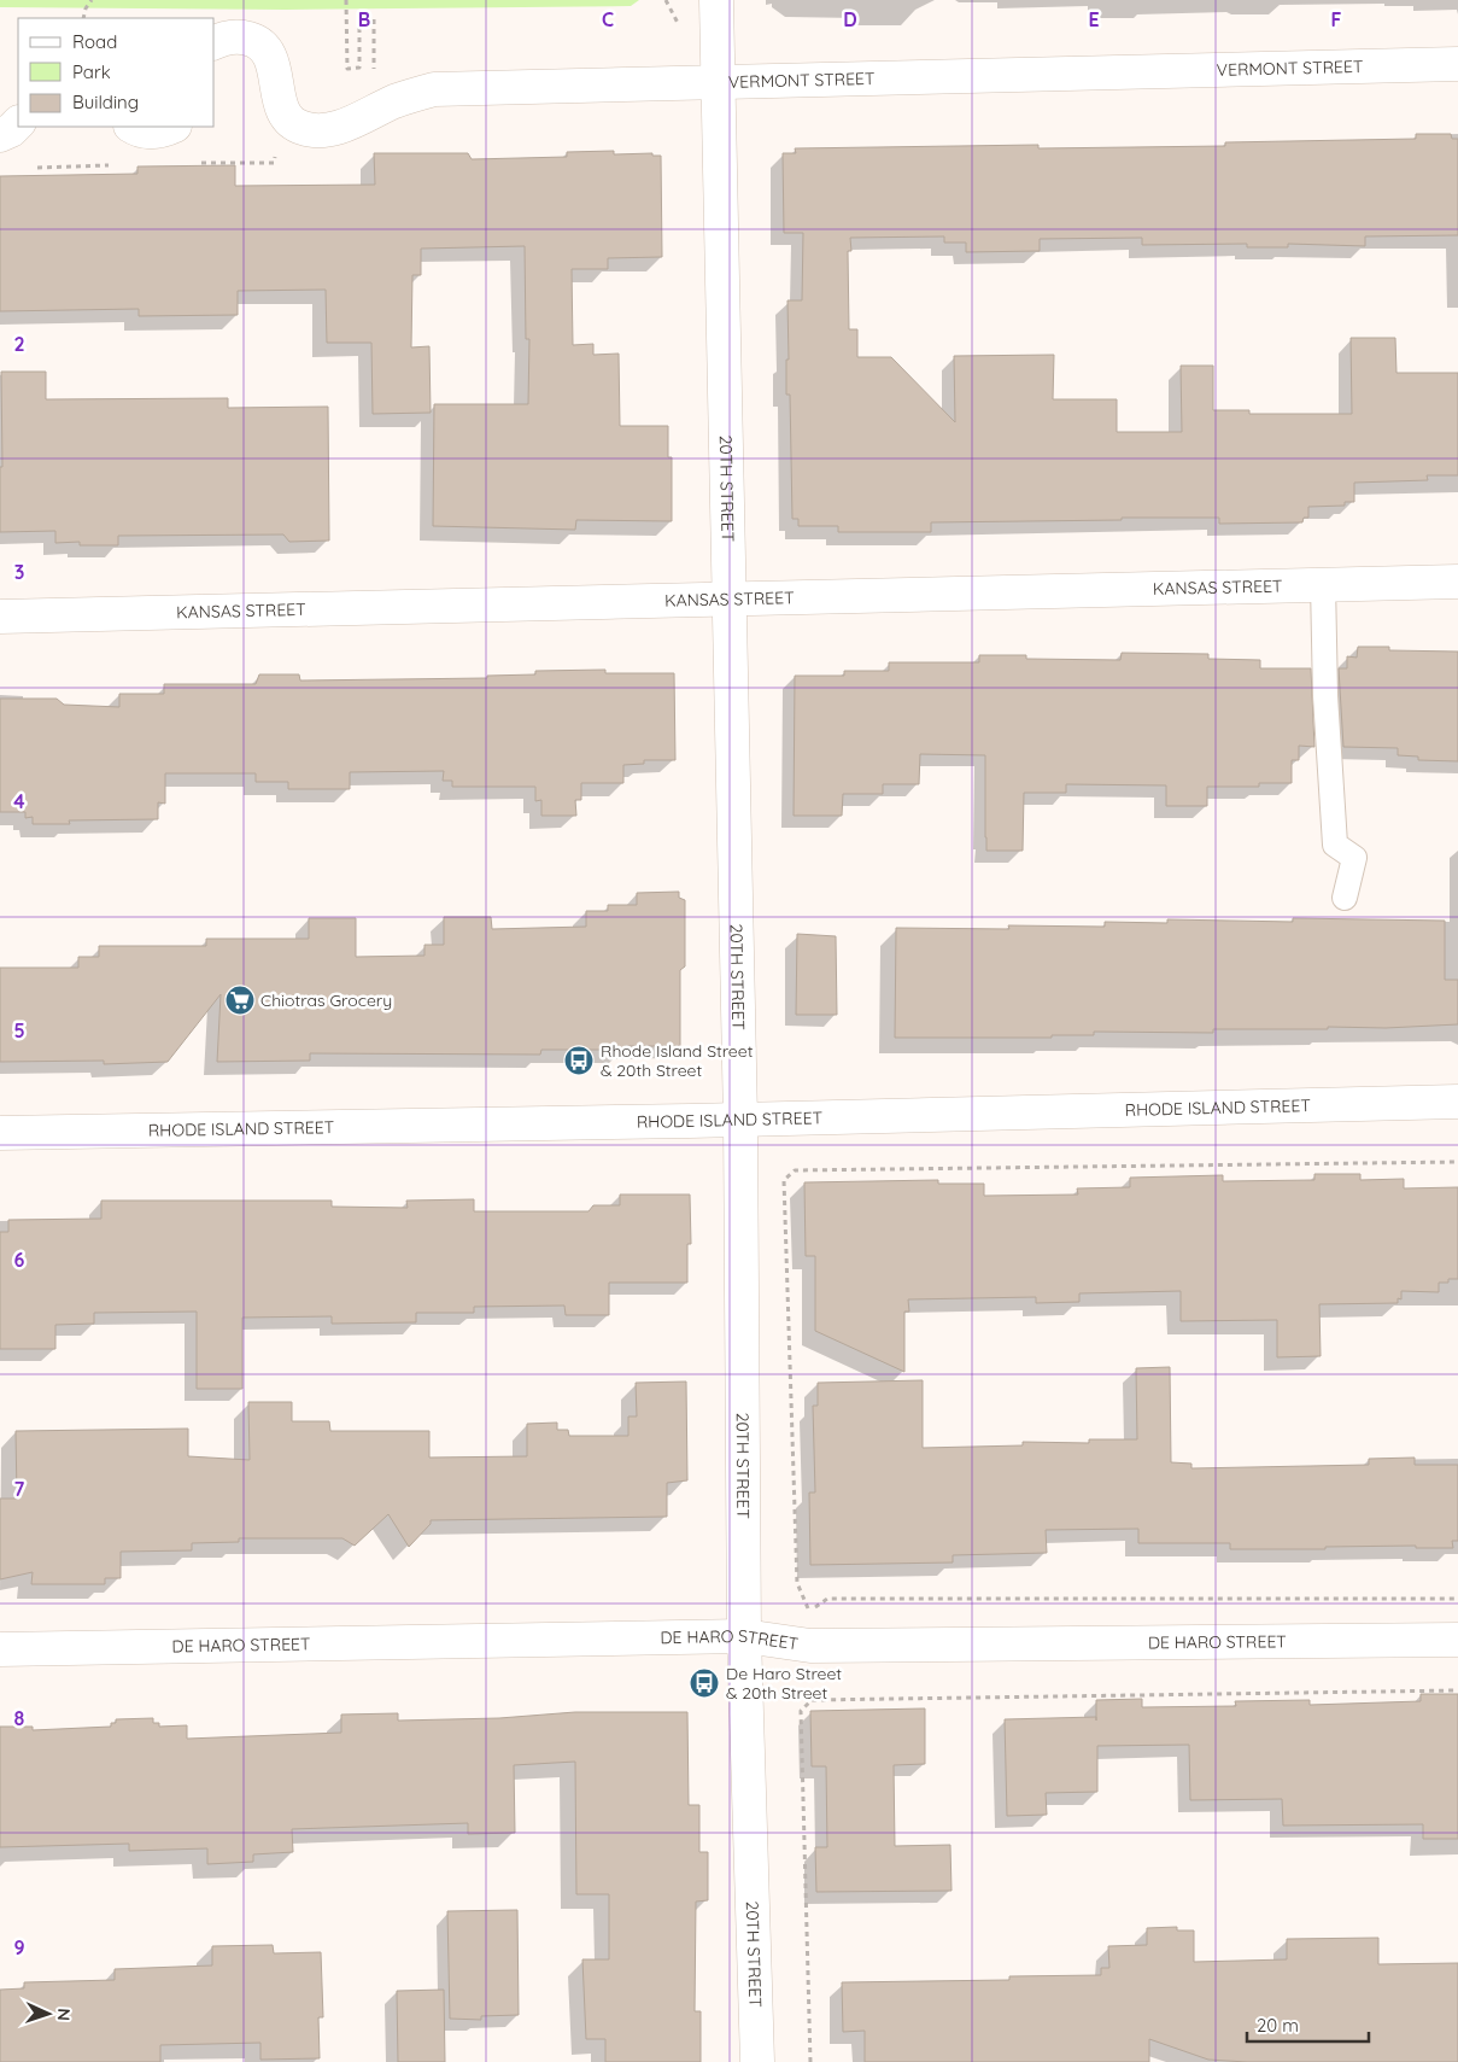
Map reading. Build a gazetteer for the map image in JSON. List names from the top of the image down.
{
  "streets": {
    "street": [
      "VERMONT STREET",
      "20TH STREET",
      "KANSAS STREET",
      "RHODE ISLAND STREET",
      "DE HARO STREET"
    ]
  },
  "crossings": [
    ["VERMONT STREET", "20TH STREET"],
    ["20TH STREET", "KANSAS STREET"],
    ["20TH STREET", "RHODE ISLAND STREET"],
    ["20TH STREET", "DE HARO STREET"]
  ],
  "places": {
    "supermarket": ["Chiotras Grocery"],
    "bus stop": ["Rhode Island Street & 20th Street", "De Haro Street & 20th Street"]
  },
  "legend": ["Road", "Park", "Building"],
  "scale_bar": "20 m",
  "north": "right",
  "grid": {
    "columns": [
      "B",
      "C",
      "D",
      "E",
      "F"
    ],
    "rows": [
      "2",
      "3",
      "4",
      "5",
      "6",
      "7",
      "8",
      "9"
    ]
  }
}
